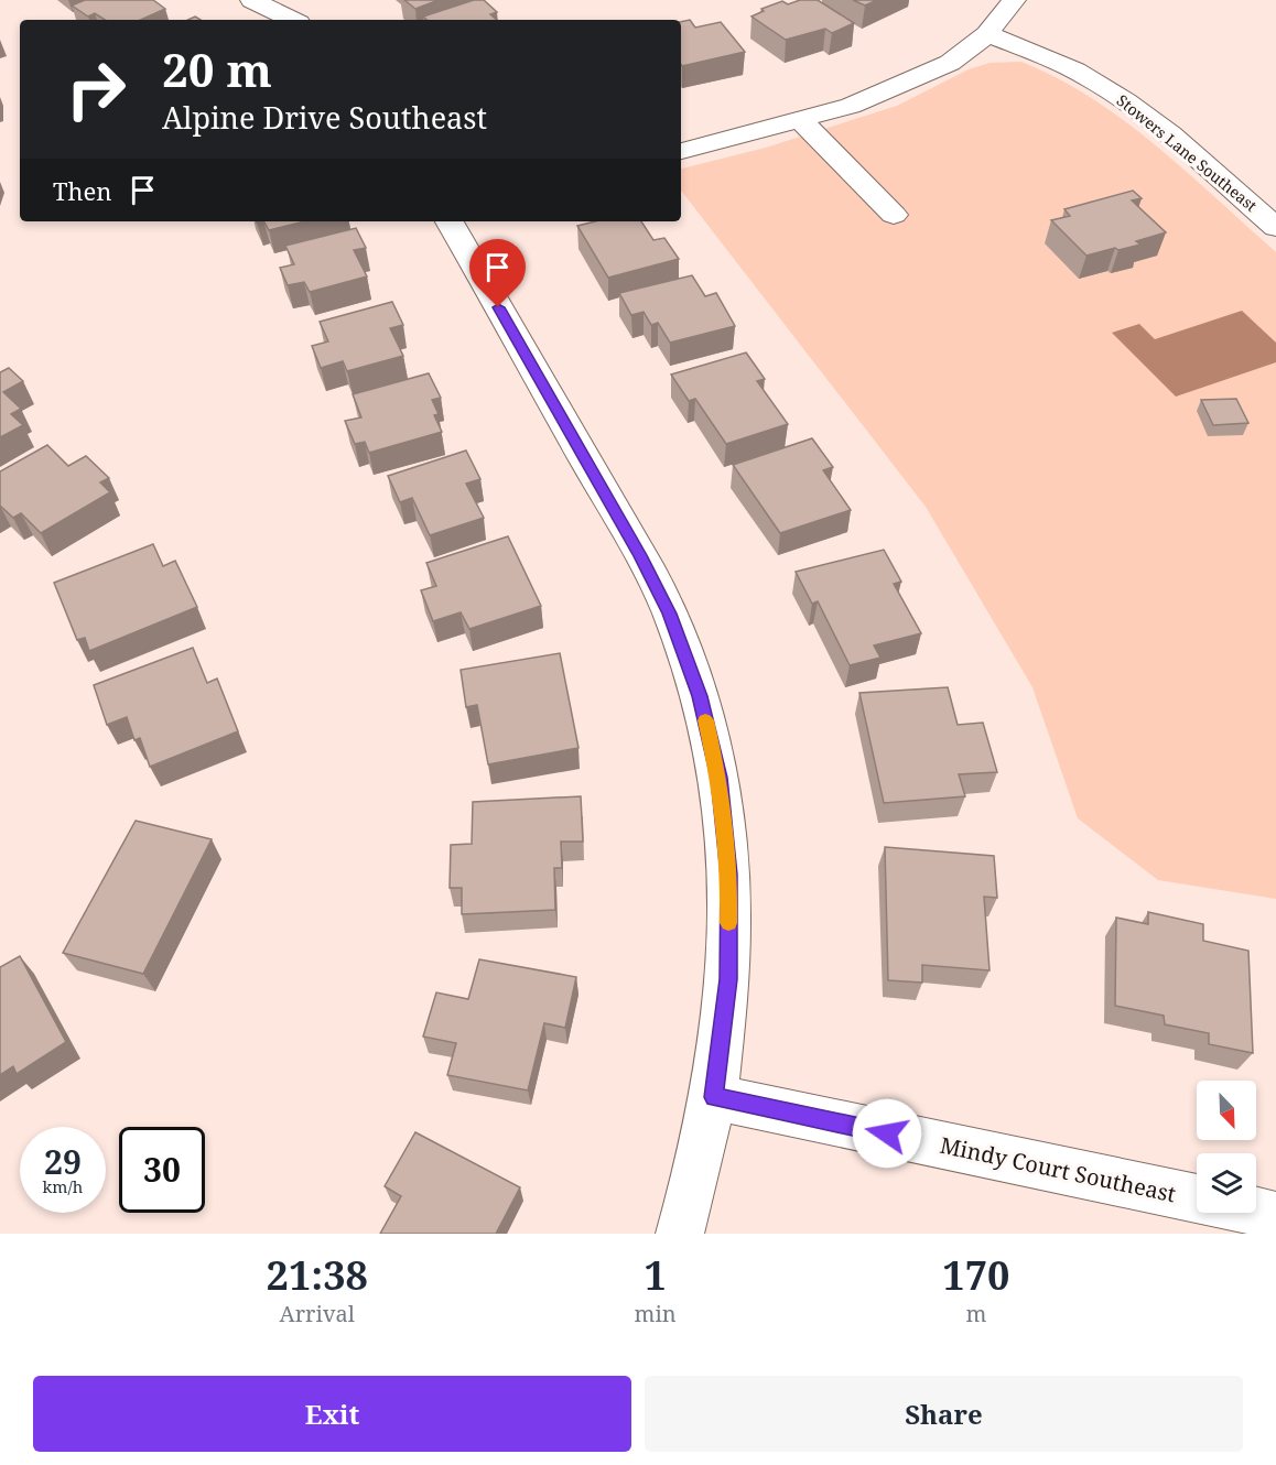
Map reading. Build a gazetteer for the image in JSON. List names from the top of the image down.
{
  "streets": {
    "street": ["Stowers Lane Southeast", "Mindy Court Southeast"]
  },
  "north": "bottom right",
  "page": {
    "turn": ["20 m", "Alpine Drive Southeast"],
    "then": "Then",
    "speed": "29 km/h",
    "limit": "30",
    "eta": [
      "21:38",
      "Arrival",
      "1",
      "min",
      "170",
      "m"
    ],
    "buttons": ["Exit", "Share"]
  }
}
